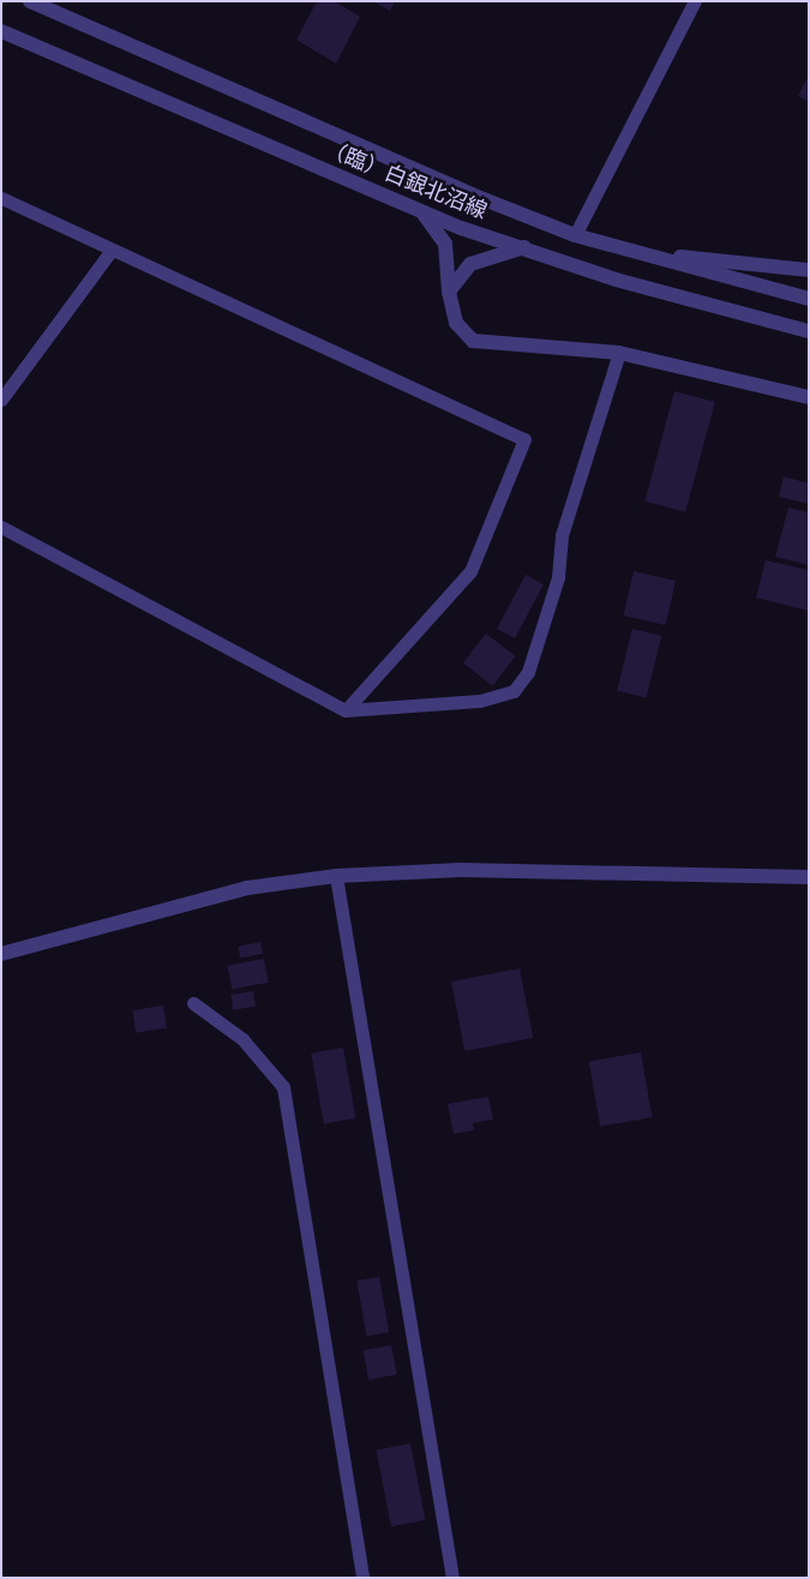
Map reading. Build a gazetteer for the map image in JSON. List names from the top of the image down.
{
  "streets": {
    "street": ["（臨）白銀北沼線"]
  }
}
